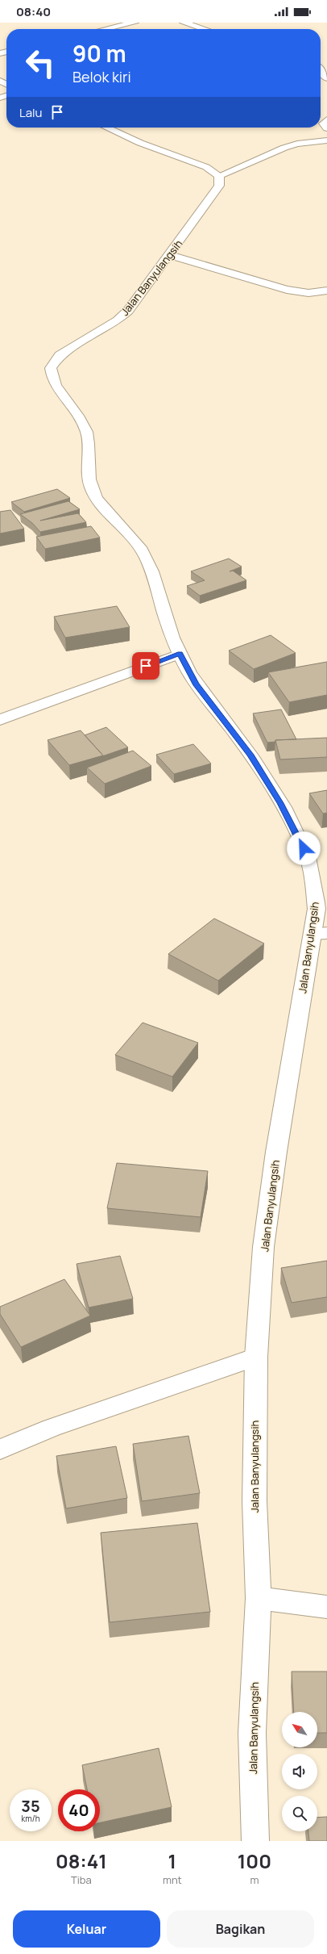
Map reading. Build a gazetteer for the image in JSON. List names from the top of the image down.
{
  "streets": {
    "street": ["Jalan Banyulangsih"]
  },
  "north": "top left",
  "page": {
    "status": "08:40",
    "turn": ["90 m", "Belok kiri"],
    "then": "Lalu",
    "speed": "35 km/h",
    "limit": "40",
    "eta": [
      "08:41",
      "Tiba",
      "1",
      "mnt",
      "100",
      "m"
    ],
    "buttons": ["Keluar", "Bagikan"]
  }
}
